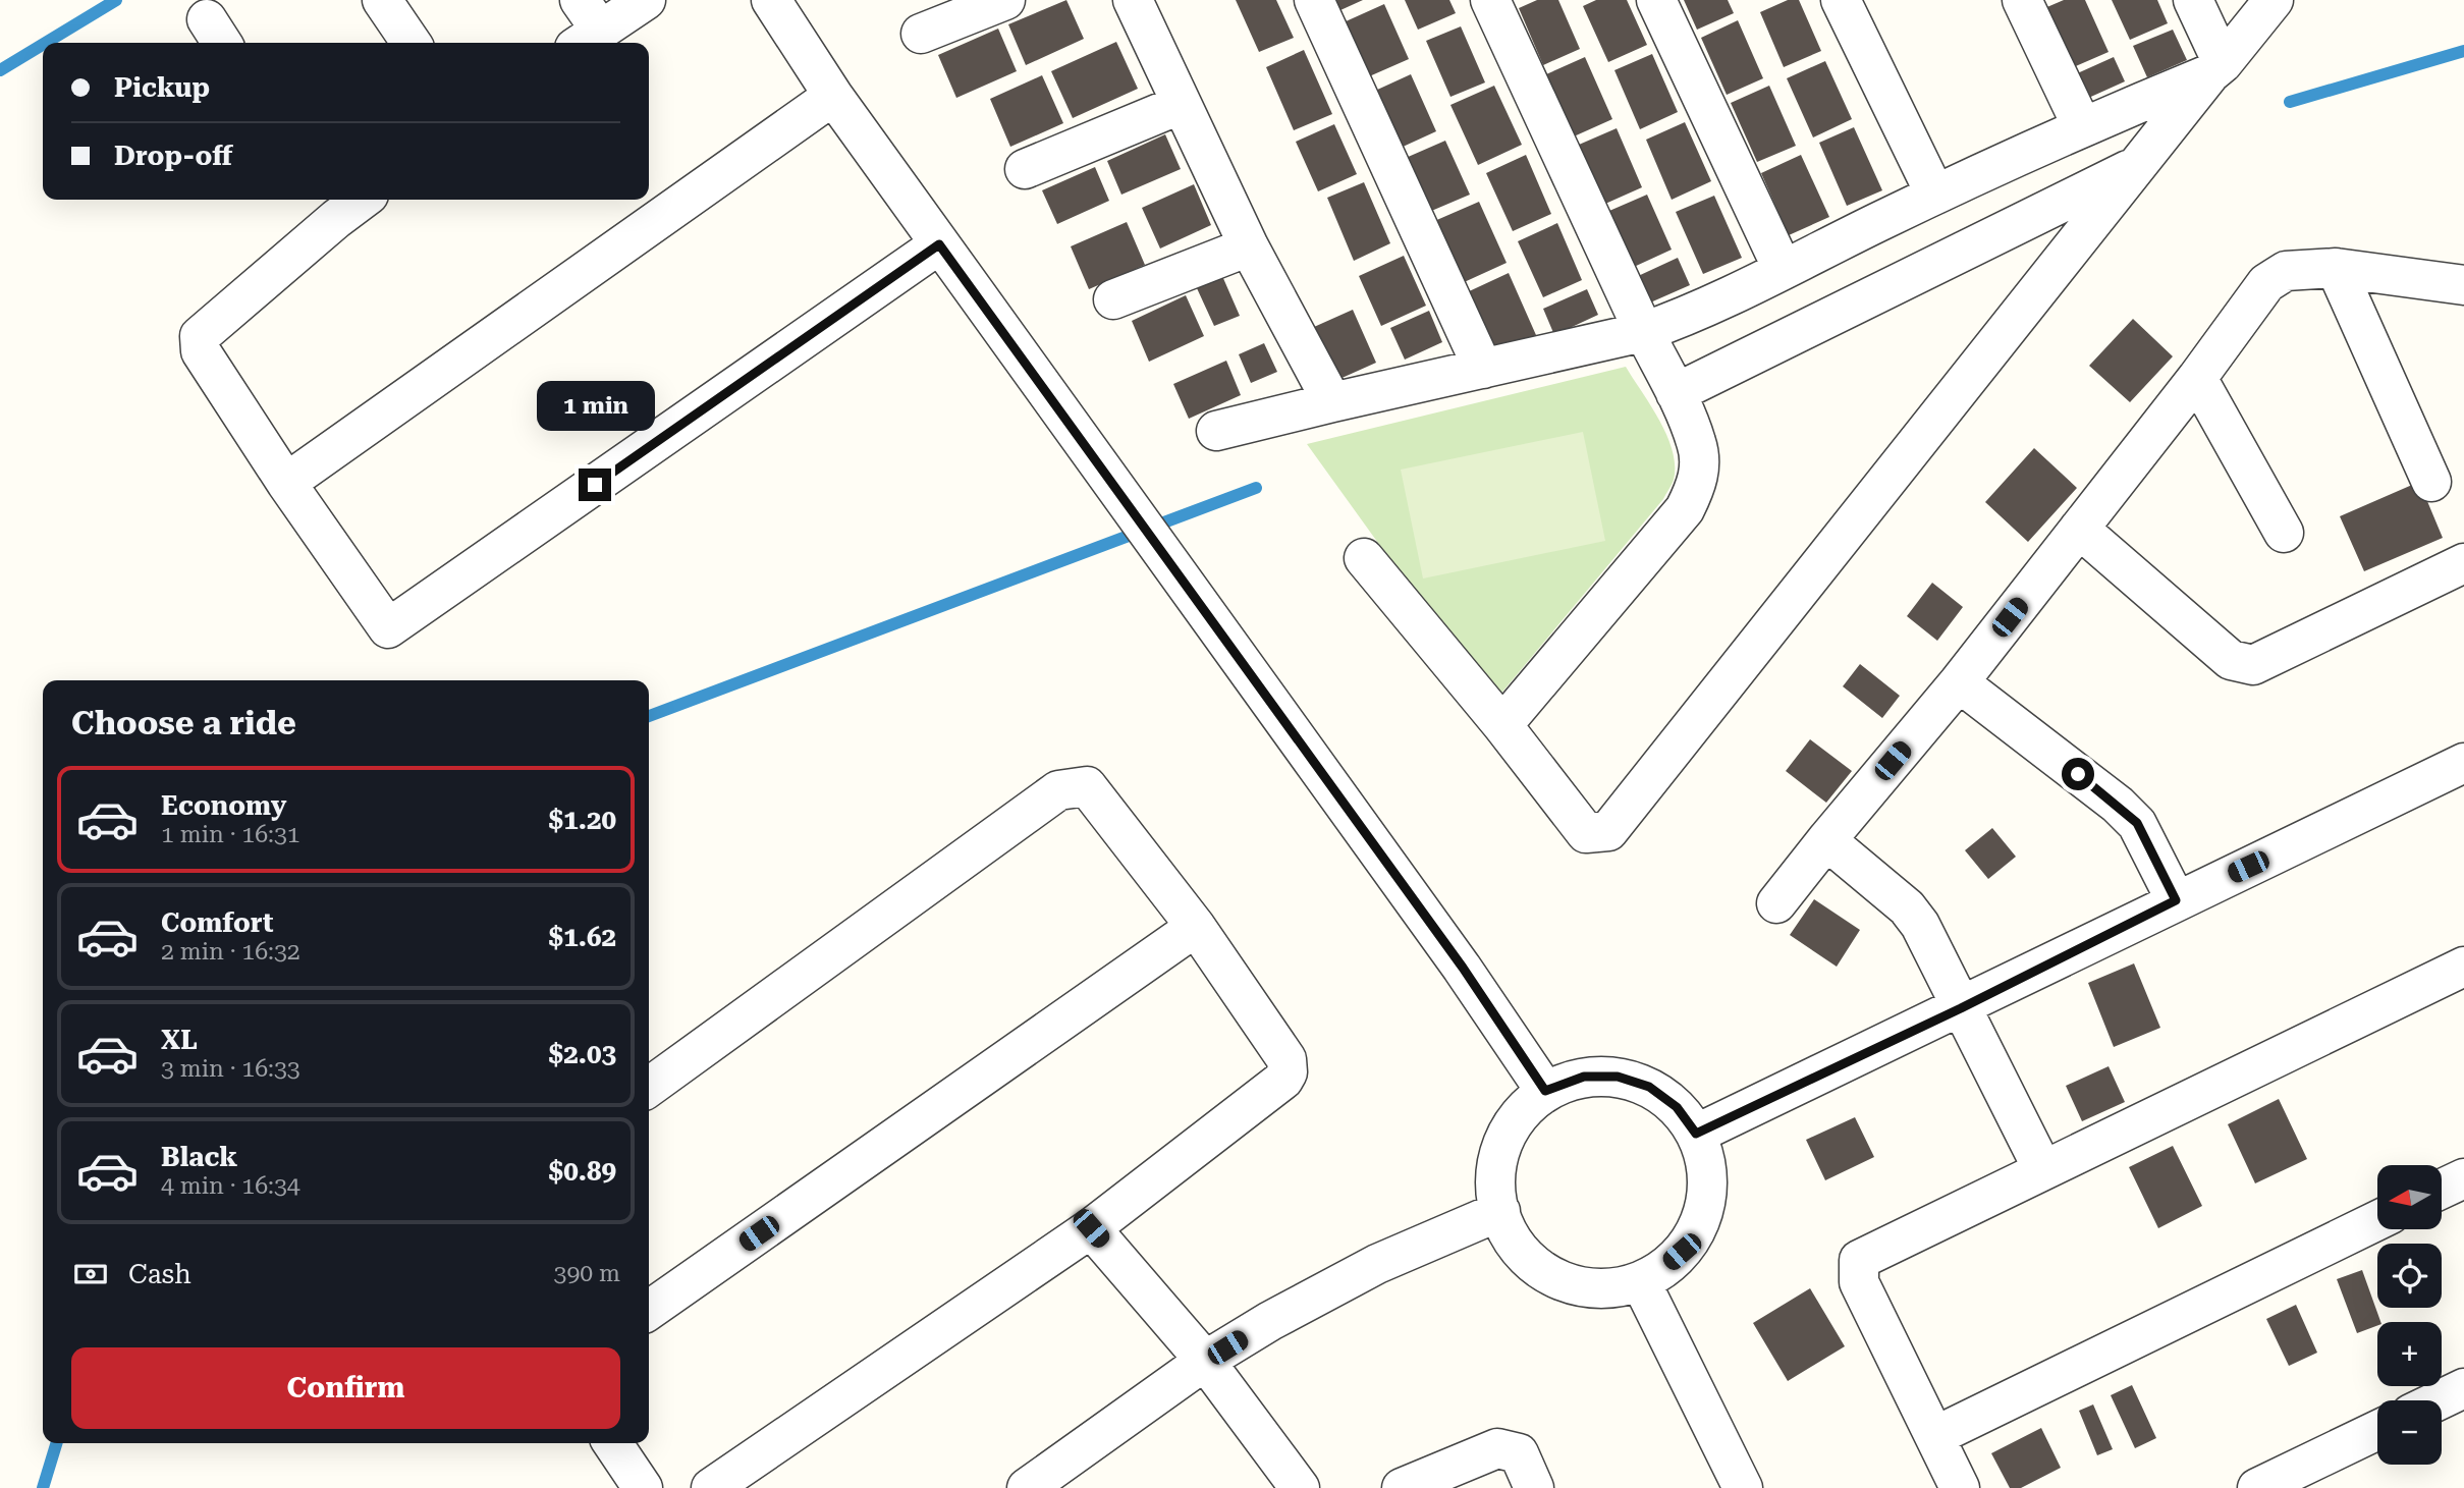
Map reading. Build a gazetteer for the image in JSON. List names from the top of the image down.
{
  "north": "left",
  "page": {
    "banner": ["Pickup", "Drop-off"],
    "bubble": "1 min",
    "heading": "Choose a ride",
    "list": [
      {
        "name": "Economy",
        "note": "1 min · 16:31",
        "value": "$1.20"
      },
      {
        "name": "Comfort",
        "note": "2 min · 16:32",
        "value": "$1.62"
      },
      {
        "name": "XL",
        "note": "3 min · 16:33",
        "value": "$2.03"
      },
      {
        "name": "Black",
        "note": "4 min · 16:34",
        "value": "$0.89"
      }
    ],
    "map_buttons": ["+", "−"],
    "pay": ["Cash", "390 m"],
    "buttons": "Confirm"
  }
}
